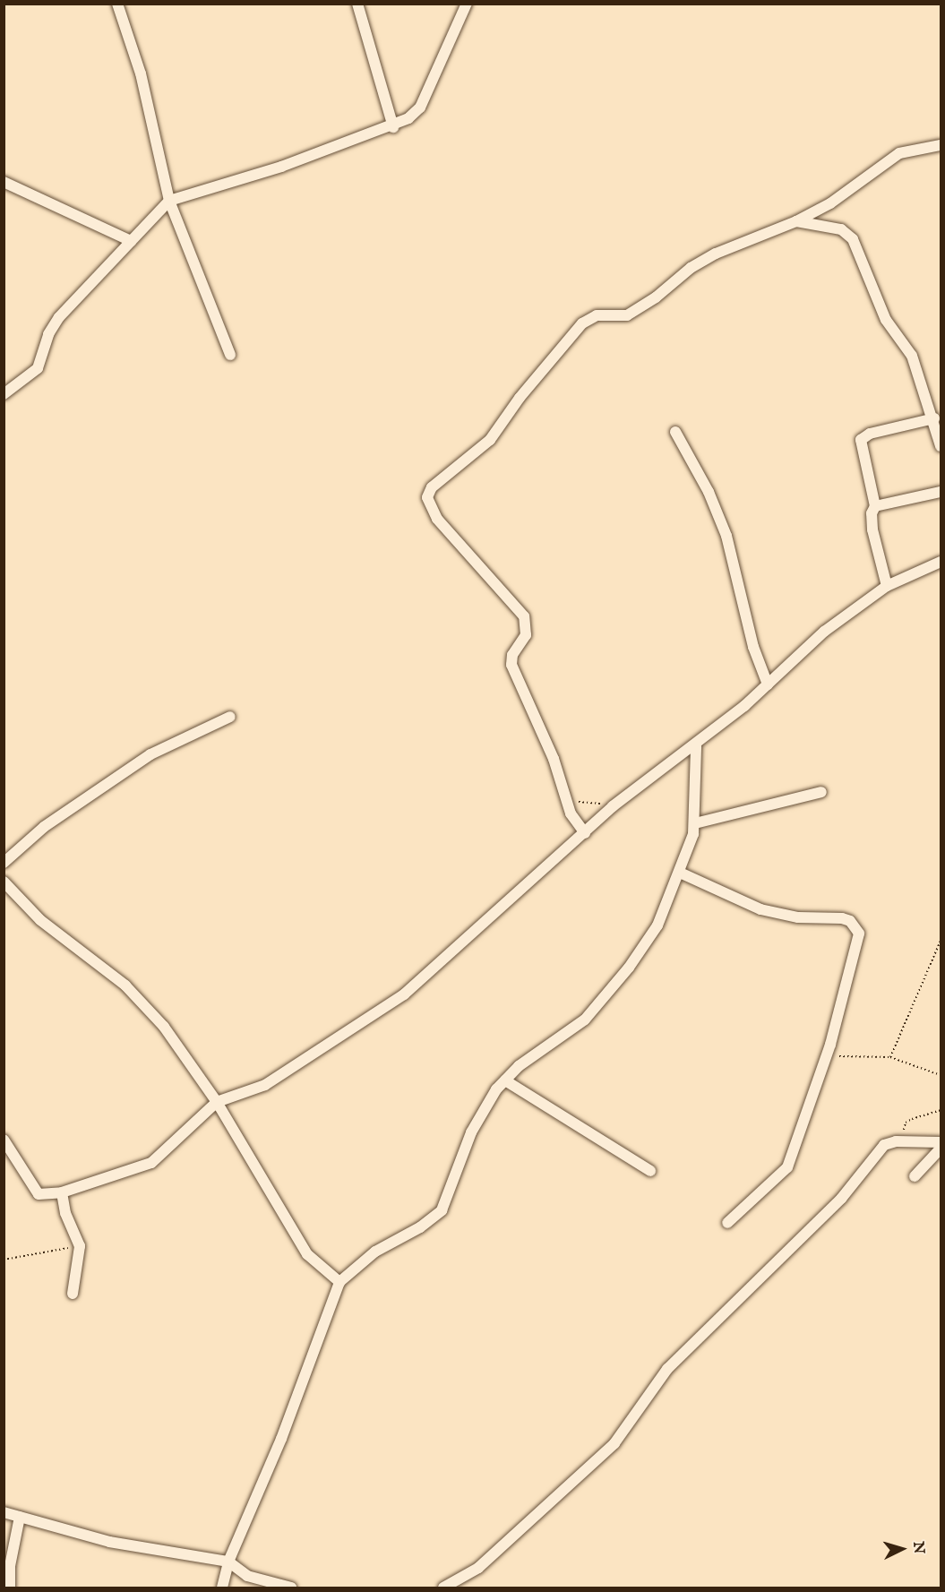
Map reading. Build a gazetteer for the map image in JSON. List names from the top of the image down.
{
  "north": "right"
}
